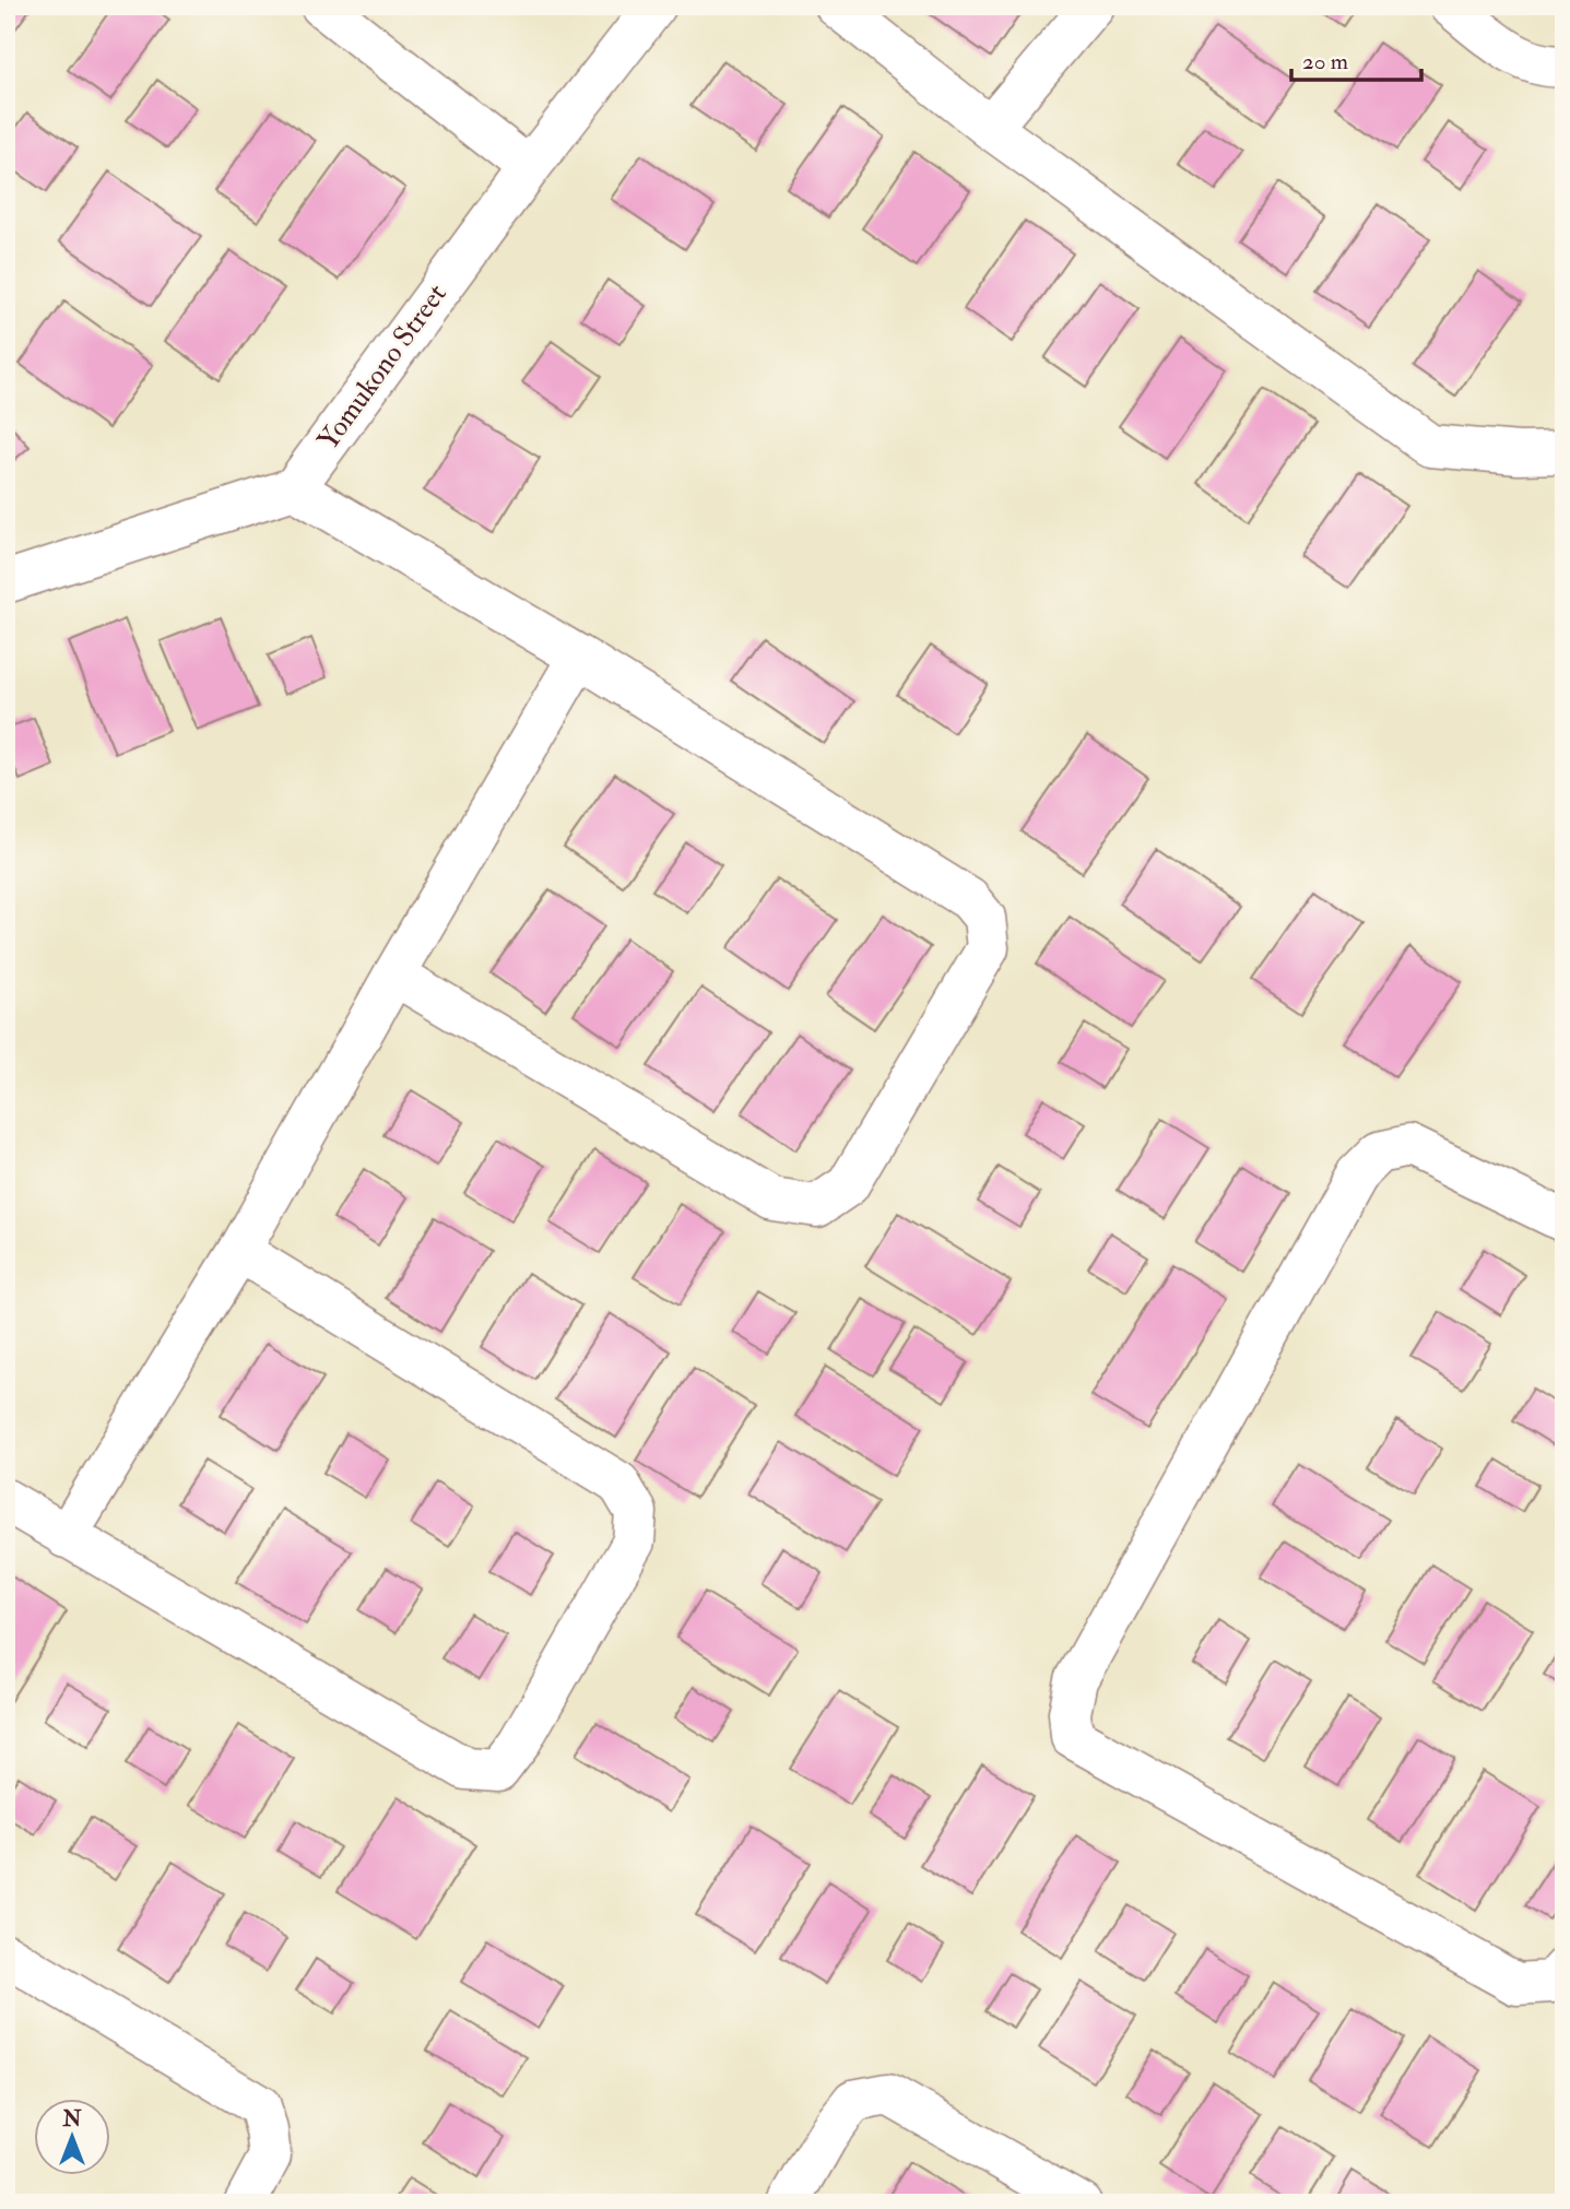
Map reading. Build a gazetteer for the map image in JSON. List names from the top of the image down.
{
  "streets": {
    "street": ["Yomukono Street"]
  },
  "scale_bar": "20 m",
  "north": "top"
}
